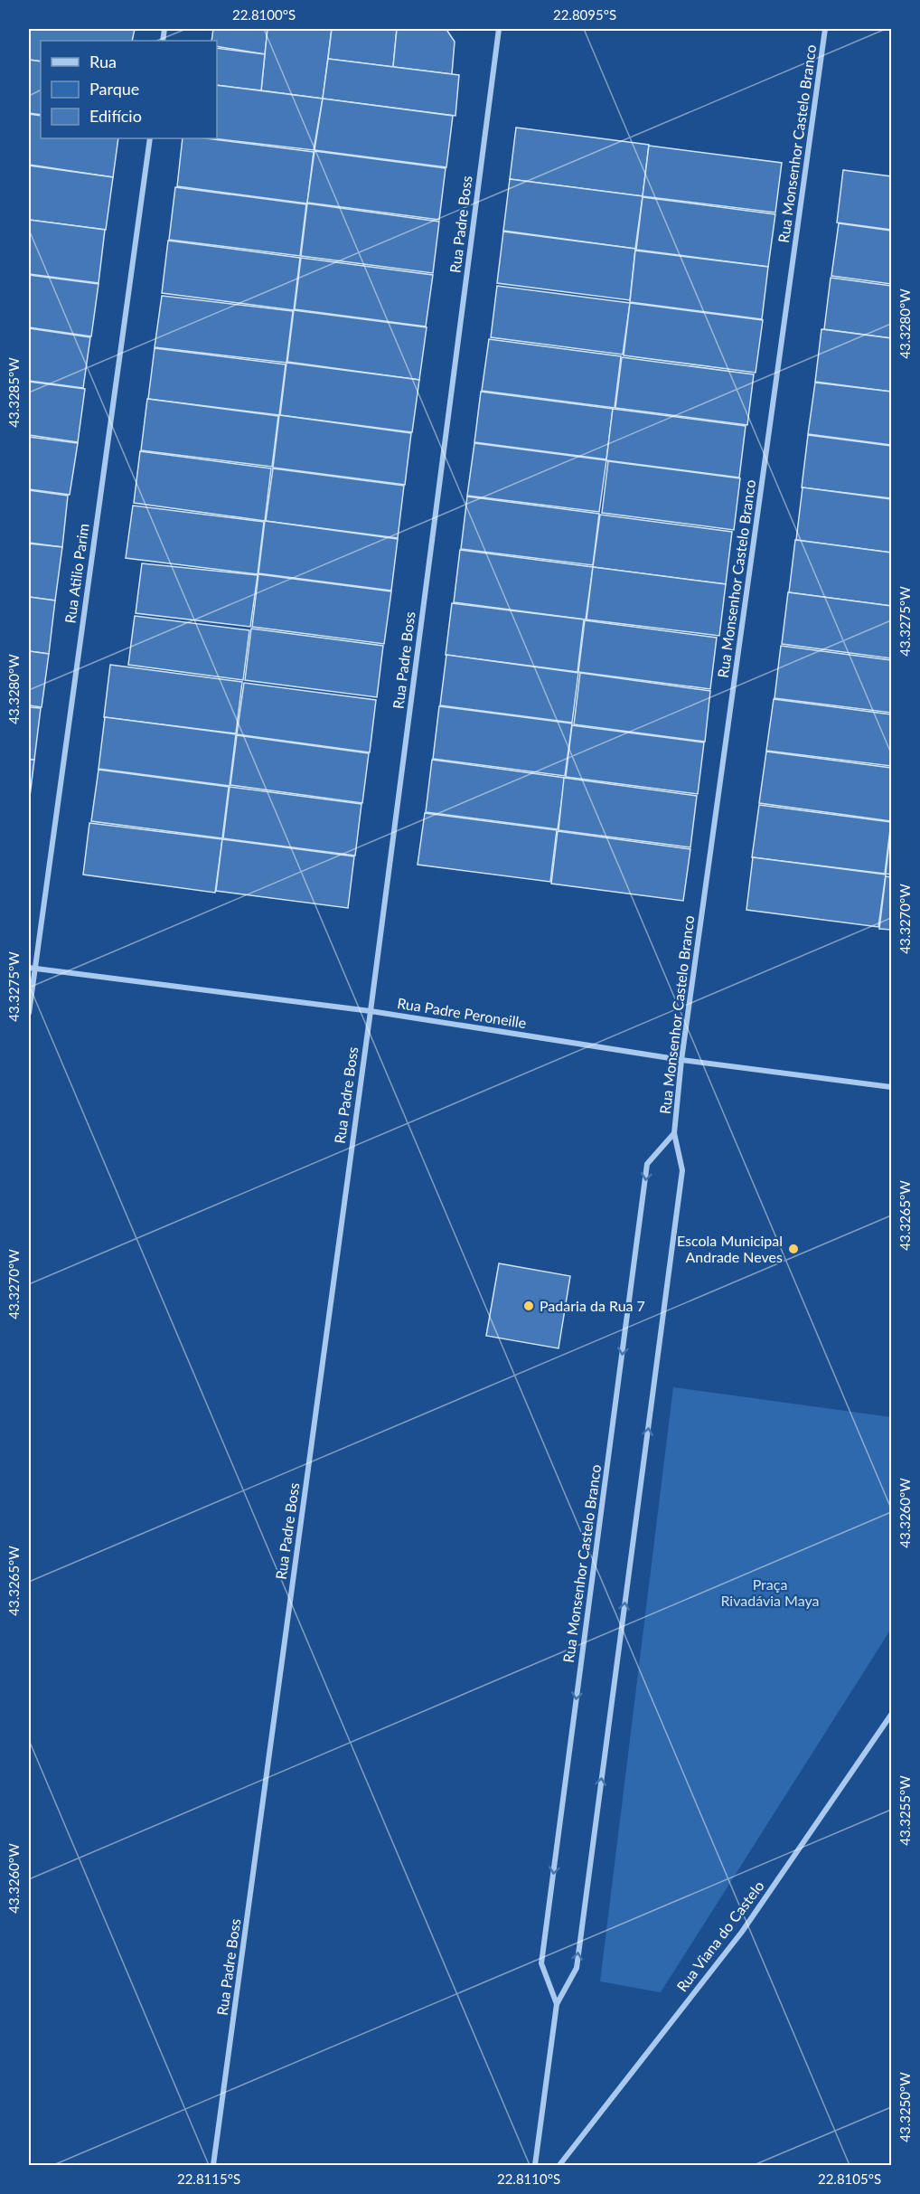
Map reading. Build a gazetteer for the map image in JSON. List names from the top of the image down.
{
  "streets": {
    "street": [
      "Rua Monsenhor Castelo Branco",
      "Rua Padre Boss",
      "Rua Atilio Parim",
      "Rua Padre Peroneille",
      "Rua Viana do Castelo"
    ]
  },
  "crossings": [
    ["Rua Monsenhor Castelo Branco", "Rua Padre Peroneille"],
    ["Rua Padre Boss", "Rua Padre Peroneille"],
    ["Rua Atilio Parim", "Rua Padre Peroneille"]
  ],
  "parks": ["Praça Rivadávia Maya"],
  "places": ["Escola Municipal Andrade Neves", "Padaria da Rua 7"],
  "legend": ["Rua", "Parque", "Edifício"],
  "coordinates": [
    "22.8100°S",
    "22.8095°S",
    "43.3280°W",
    "43.3285°W",
    "43.3275°W",
    "43.3270°W",
    "43.3265°W",
    "43.3260°W",
    "43.3255°W",
    "43.3250°W",
    "22.8115°S",
    "22.8110°S",
    "22.8105°S"
  ]
}
